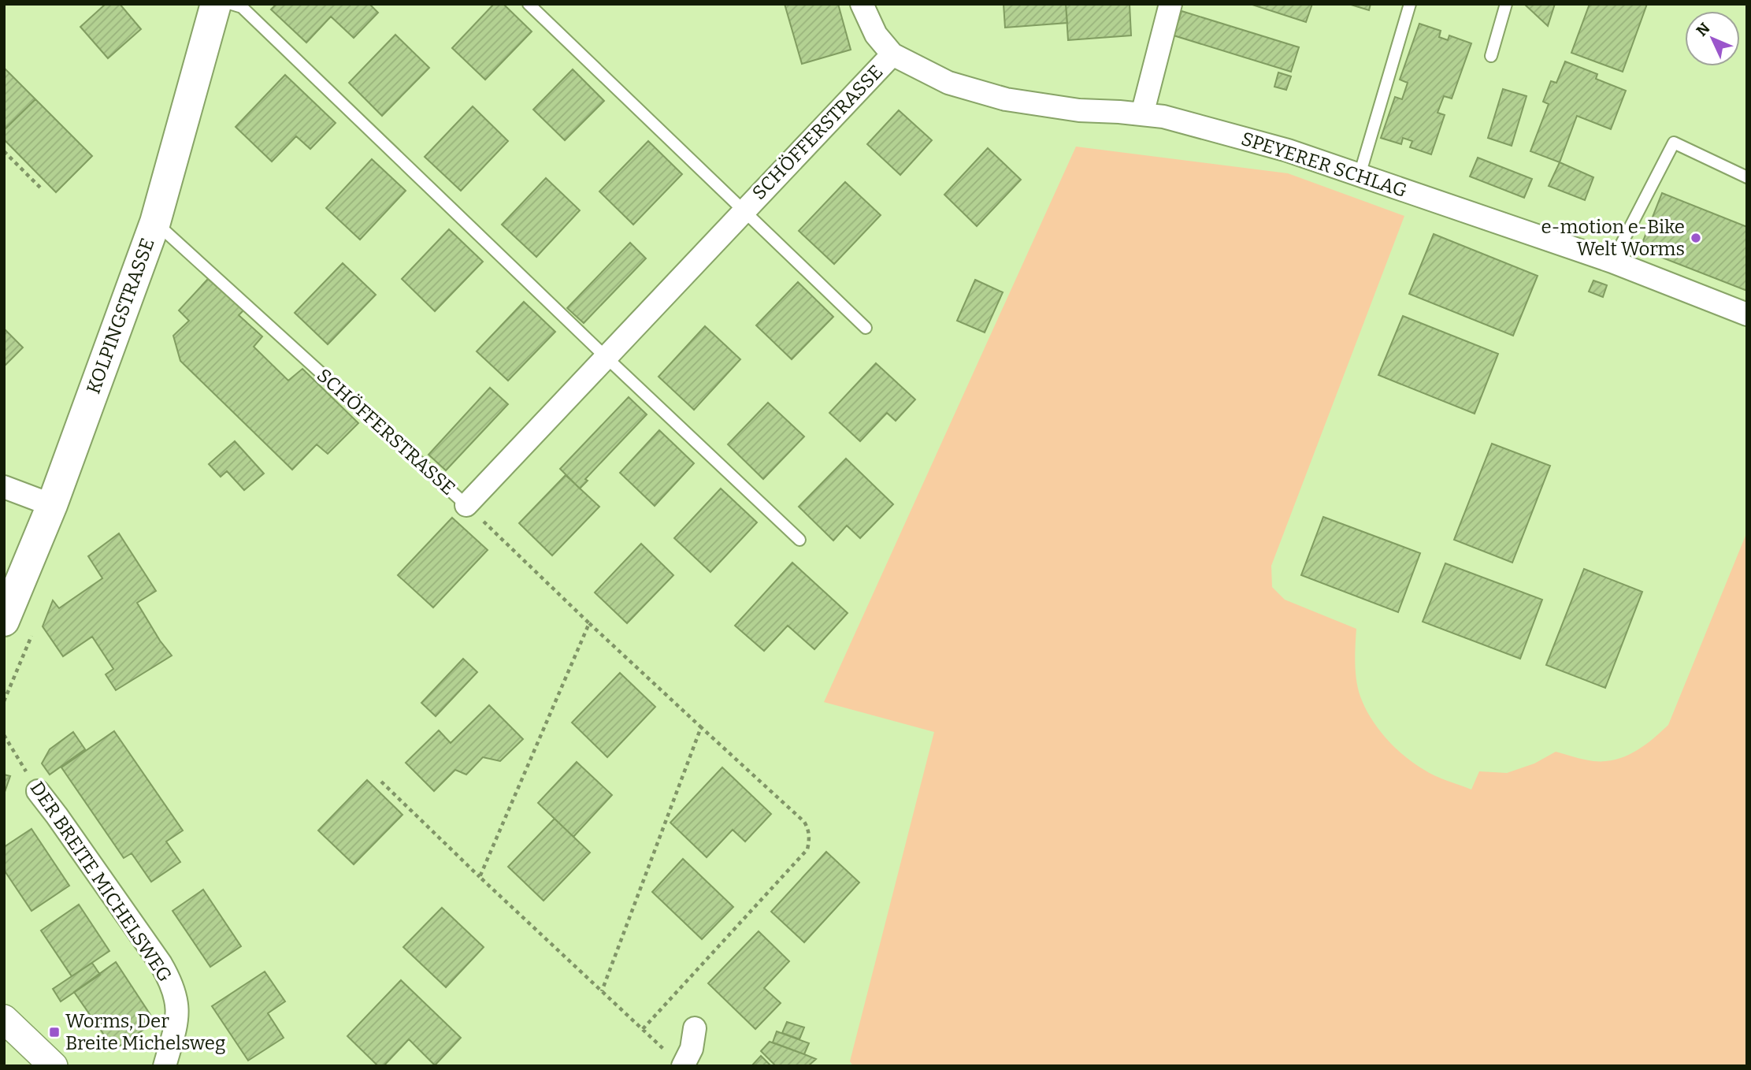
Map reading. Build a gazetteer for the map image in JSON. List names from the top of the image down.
{
  "streets": {
    "main road": ["KOLPINGSTRASSE"],
    "street": ["SCHÖFFERSTRASSE", "SPEYERER SCHLAG", "DER BREITE MICHELSWEG"]
  },
  "crossings": [
    ["SCHÖFFERSTRASSE", "SPEYERER SCHLAG"],
    ["SCHÖFFERSTRASSE", "KOLPINGSTRASSE"]
  ],
  "places": {
    "other": ["e-motion e-Bike Welt Worms"],
    "transit": ["Worms, Der Breite Michelsweg"]
  },
  "north": "top left"
}
